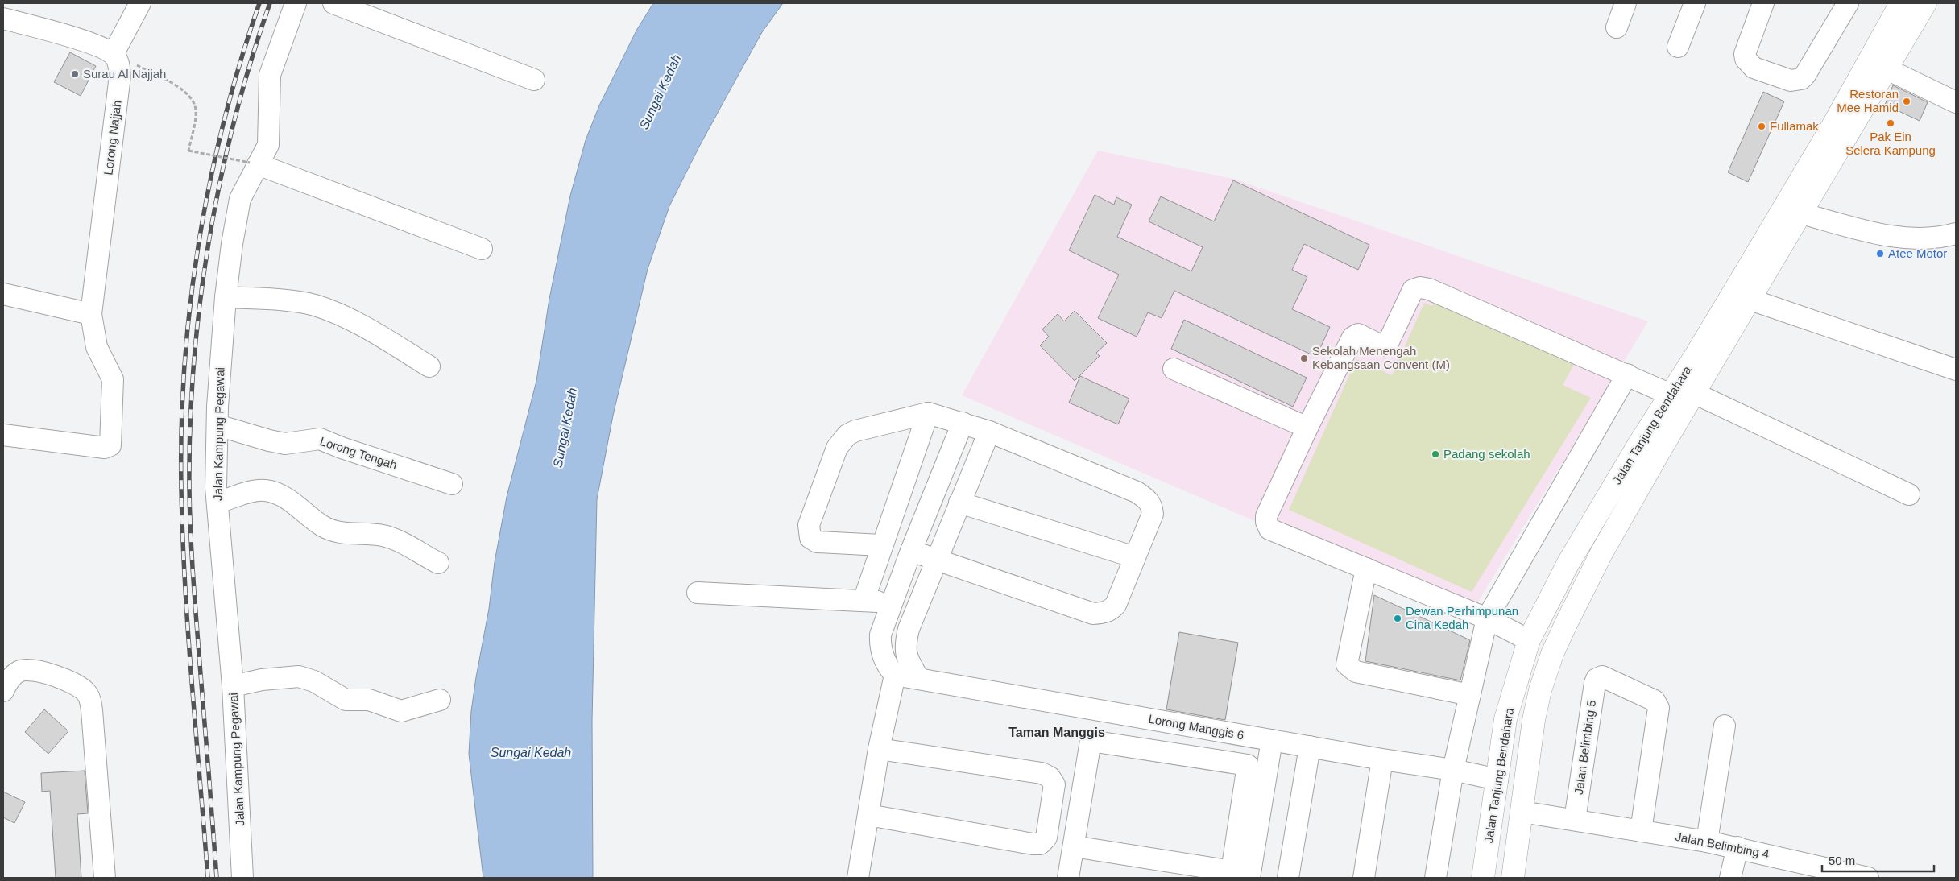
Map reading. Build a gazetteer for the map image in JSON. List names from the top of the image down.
{
  "streets": {
    "main road": ["Jalan Tanjung Bendahara"],
    "street": [
      "Lorong Najjah",
      "Jalan Kampung Pegawai",
      "Lorong Tengah",
      "Lorong Manggis 6",
      "Jalan Belimbing 5",
      "Jalan Belimbing 4"
    ]
  },
  "crossings": [
    ["Jalan Tanjung Bendahara", "Lorong Manggis 6"],
    ["Jalan Tanjung Bendahara", "Jalan Belimbing 4"],
    ["Jalan Kampung Pegawai", "Lorong Tengah"],
    ["Jalan Belimbing 5", "Jalan Belimbing 4"]
  ],
  "districts": ["Taman Manggis"],
  "water": ["Sungai Kedah"],
  "places": [
    "Surau Al Najjah",
    "Restoran Mee Hamid",
    "Pak Ein Selera Kampung",
    "Fullamak",
    "Atee Motor",
    "Sekolah Menengah Kebangsaan Convent (M)",
    "Padang sekolah",
    "Dewan Perhimpunan Cina Kedah"
  ],
  "scale_bar": "50 m"
}
